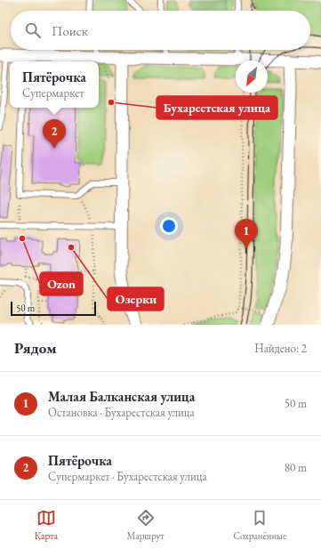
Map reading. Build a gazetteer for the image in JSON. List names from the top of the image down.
{
  "places": ["Бухарестская улица", "Ozon", "Озерки"],
  "scale_bar": "50 m",
  "north": "bottom left",
  "page": {
    "search": "Поиск",
    "popup": ["Пятёрочка", "Супермаркет"],
    "pins": ["2", "1"],
    "scale": "50 m",
    "heading": ["Рядом", "Найдено: 2"],
    "list": [
      {
        "mark": "1",
        "name": "Малая Балканская улица",
        "note": "Остановка · Бухарестская улица",
        "value": "50 m"
      },
      {
        "mark": "2",
        "name": "Пятёрочка",
        "note": "Супермаркет · Бухарестская улица",
        "value": "80 m"
      }
    ],
    "nav": ["Карта", "Маршрут", "Сохранённые"]
  }
}
